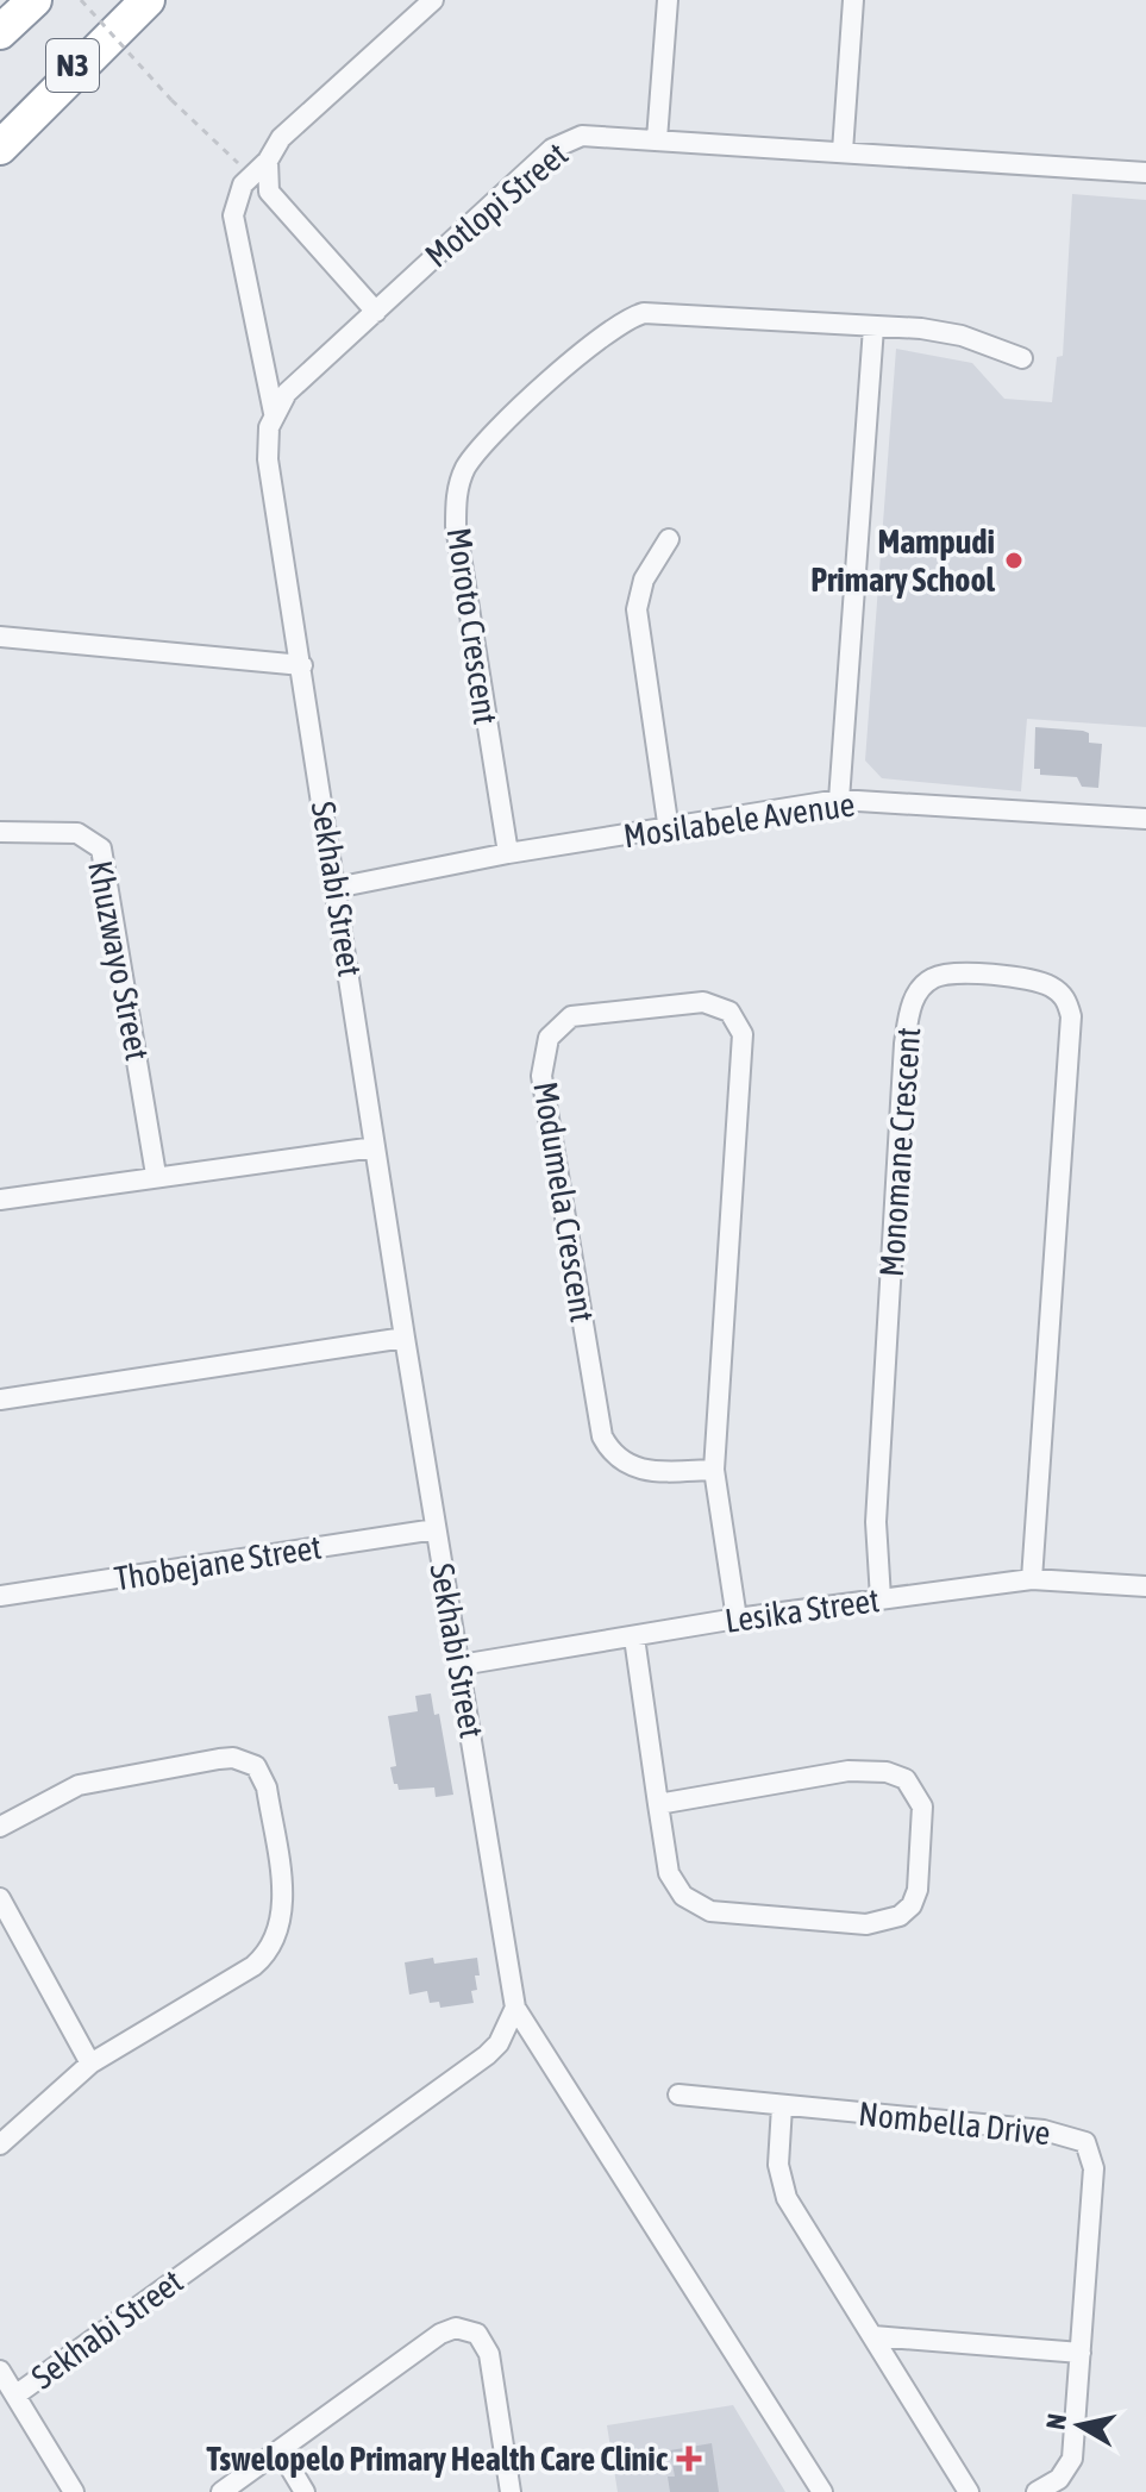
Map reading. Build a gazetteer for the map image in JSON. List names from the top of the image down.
{
  "streets": {
    "highway": ["N3"],
    "street": [
      "Motlopi Street",
      "Moroto Crescent",
      "Mosilabele Avenue",
      "Sekhabi Street",
      "Khuzwayo Street",
      "Monomane Crescent",
      "Modumela Crescent",
      "Thobejane Street",
      "Lesika Street",
      "Nombella Drive"
    ]
  },
  "crossings": [
    ["Moroto Crescent", "Mosilabele Avenue"],
    ["Mosilabele Avenue", "Sekhabi Street"],
    ["Sekhabi Street", "Thobejane Street"],
    ["Sekhabi Street", "Lesika Street"],
    ["Monomane Crescent", "Lesika Street"],
    ["Modumela Crescent", "Lesika Street"]
  ],
  "places": {
    "other": ["Mampudi Primary School"],
    "health": ["Tswelopelo Primary Health Care Clinic"]
  },
  "north": "left"
}
